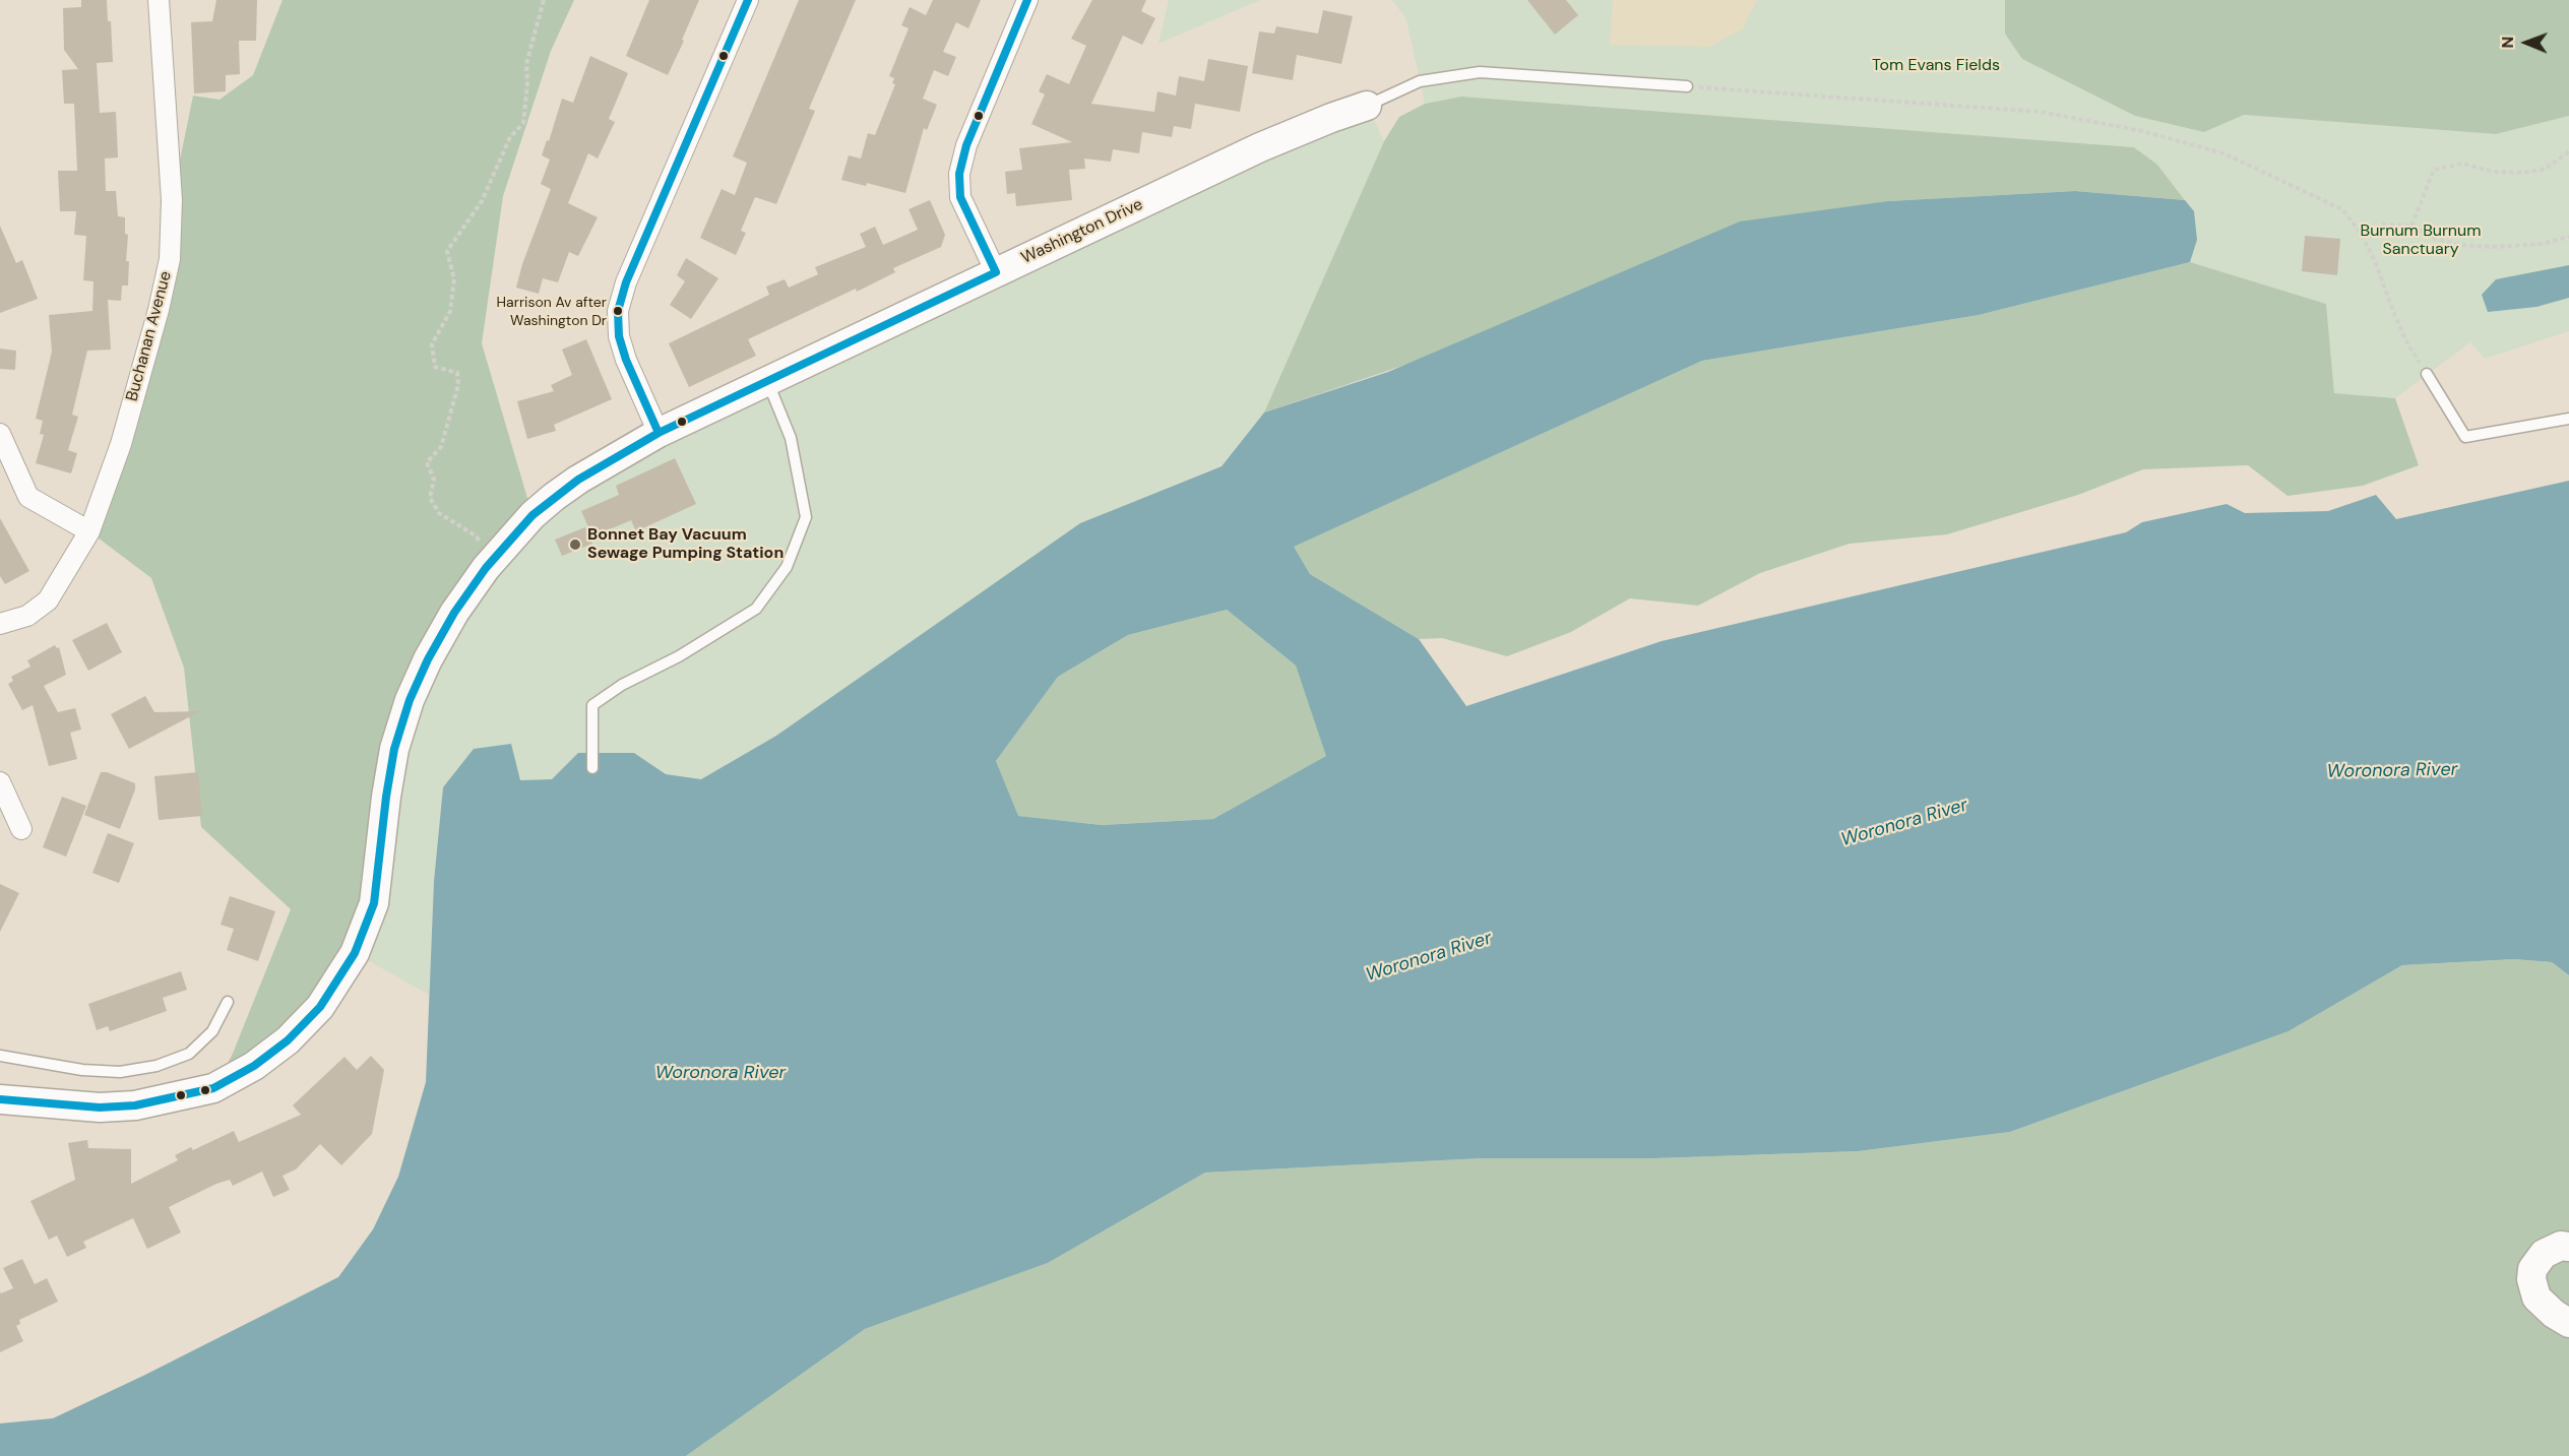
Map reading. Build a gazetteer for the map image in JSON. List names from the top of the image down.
{
  "streets": {
    "street": ["Washington Drive", "Buchanan Avenue"]
  },
  "water": ["Woronora River"],
  "parks": ["Tom Evans Fields", "Burnum Burnum Sanctuary"],
  "places": ["Harrison Av after Washington Dr", "Bonnet Bay Vacuum Sewage Pumping Station"],
  "north": "left"
}
